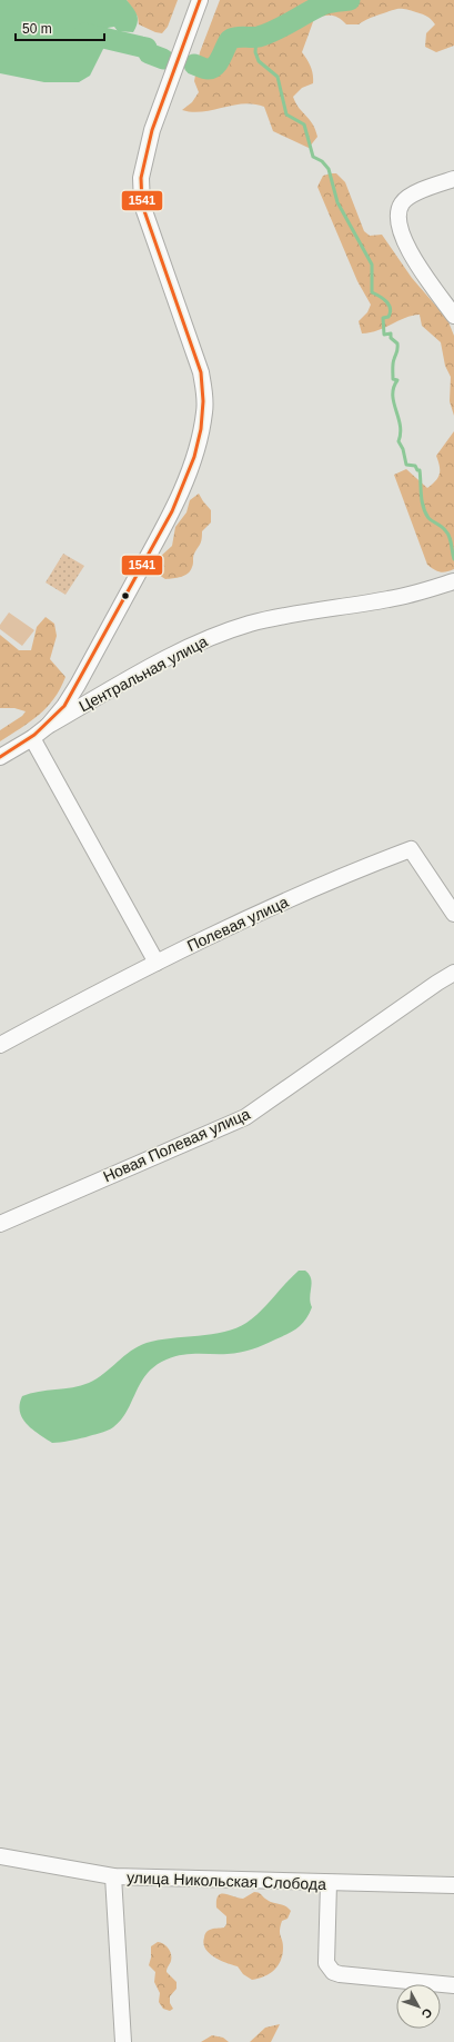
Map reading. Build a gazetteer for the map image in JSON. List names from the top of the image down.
{
  "streets": {
    "street": [
      "Центральная улица",
      "Полевая улица",
      "Новая Полевая улица",
      "улица Никольская Слобода"
    ]
  },
  "lines": ["transit line 1541"],
  "scale_bar": "50 m",
  "north": "bottom right"
}
